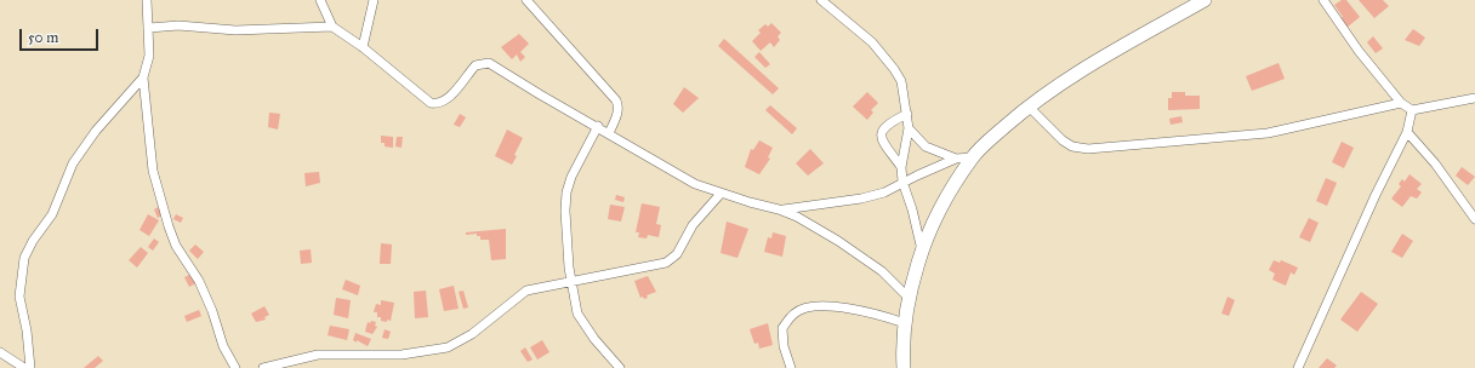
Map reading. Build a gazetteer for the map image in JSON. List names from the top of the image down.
{
  "scale_bar": "50 m"
}
